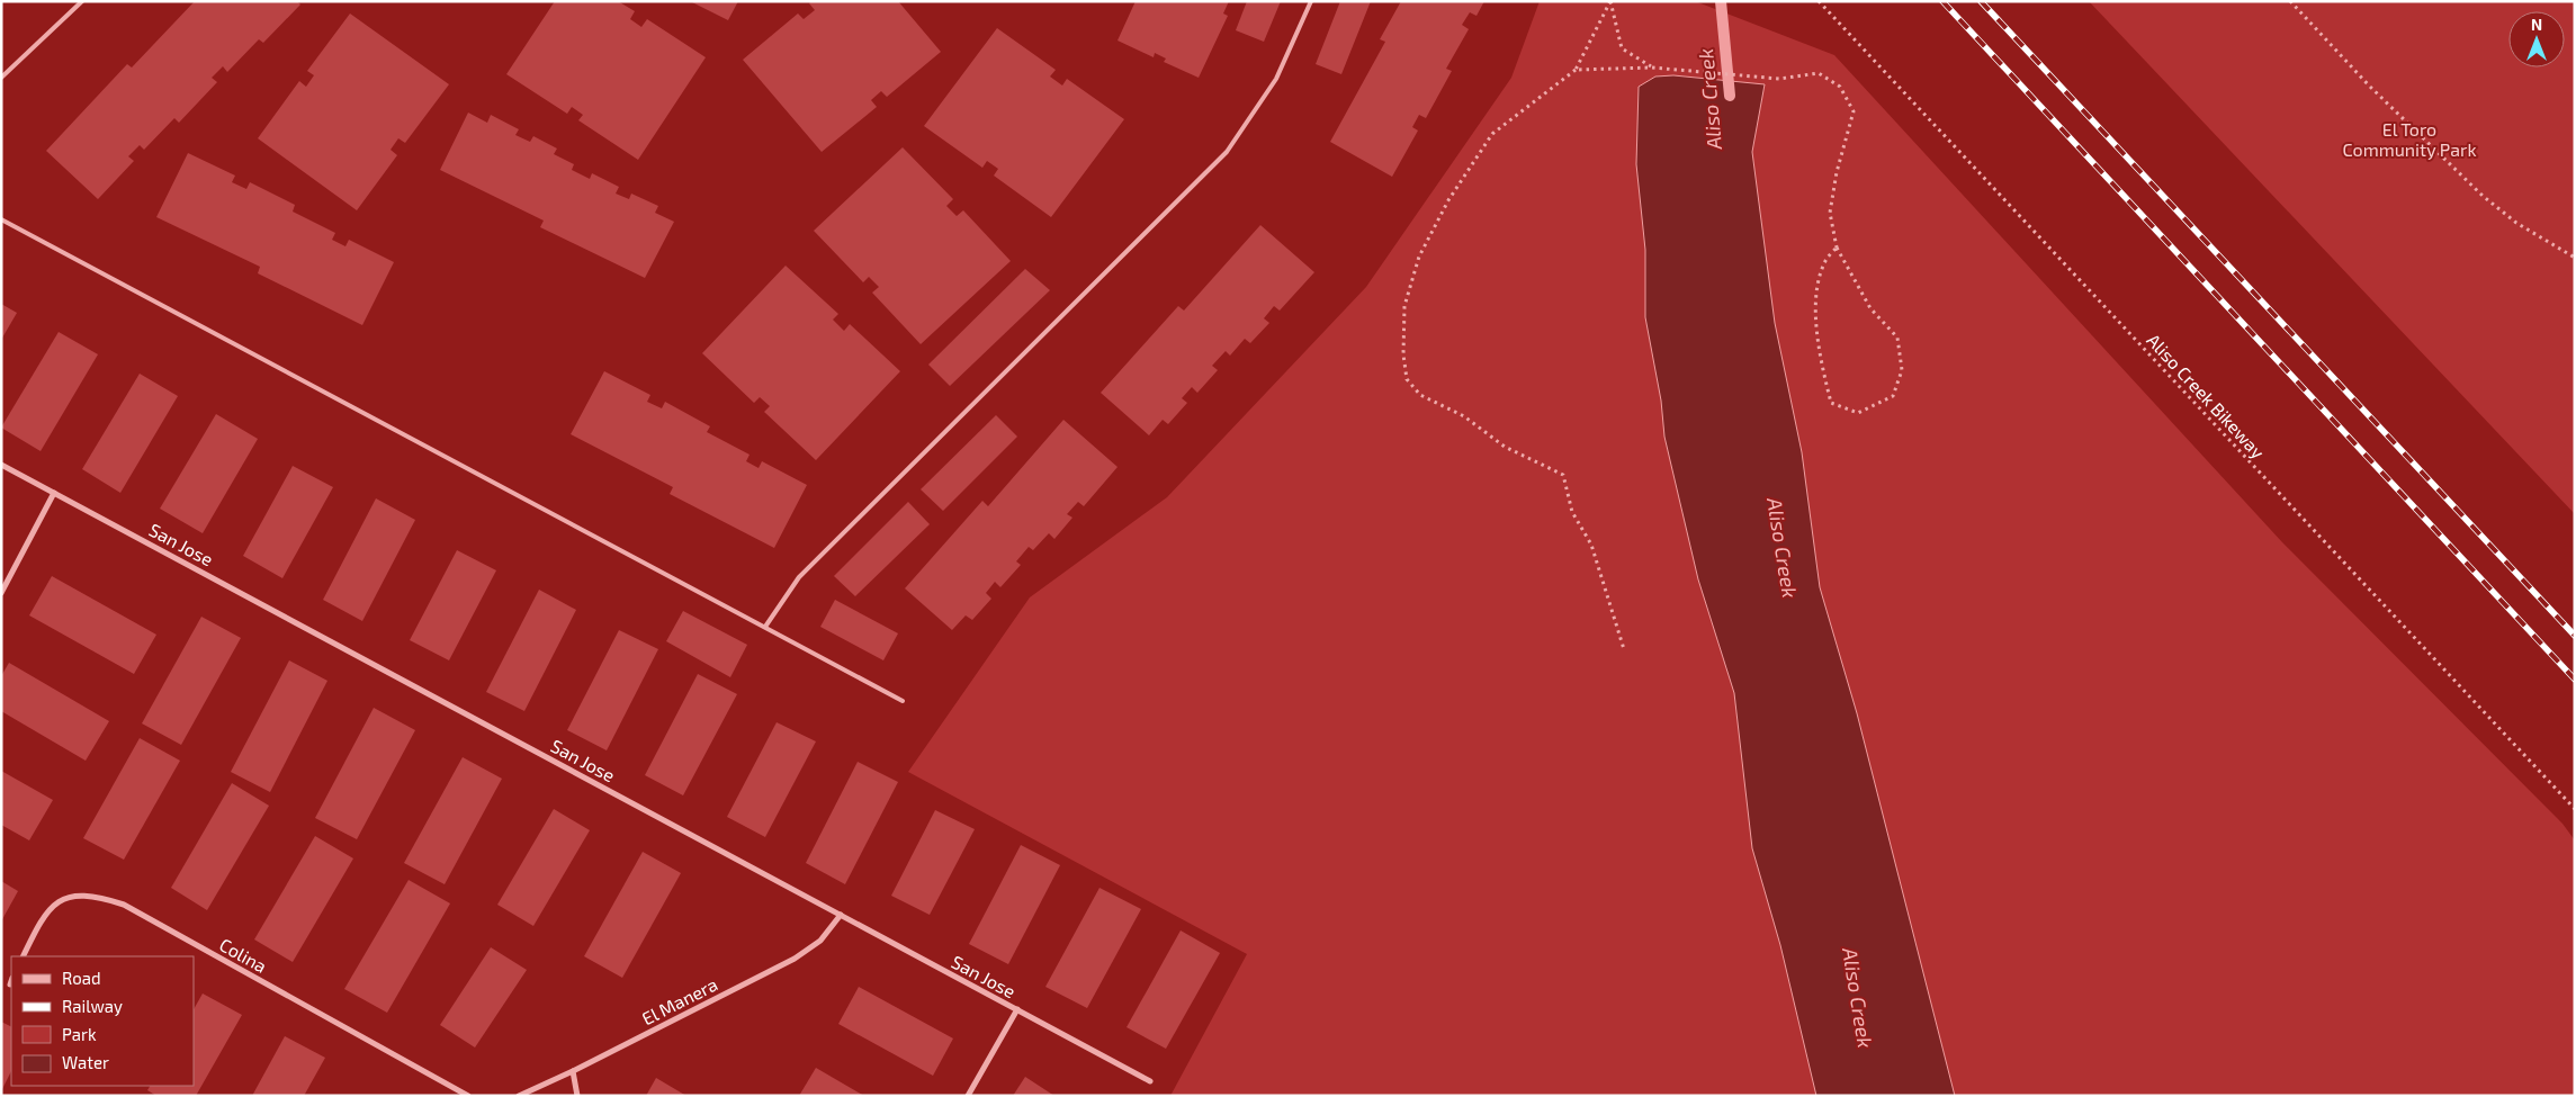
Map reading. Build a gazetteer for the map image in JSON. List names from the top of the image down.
{
  "streets": {
    "street": ["San Jose", "Colina", "El Manera"],
    "path": ["Aliso Creek Bikeway"]
  },
  "crossings": [
    ["San Jose", "El Manera"]
  ],
  "water": ["Aliso Creek"],
  "parks": ["El Toro Community Park"],
  "legend": [
    "Road",
    "Railway",
    "Park",
    "Water"
  ],
  "north": "top"
}
